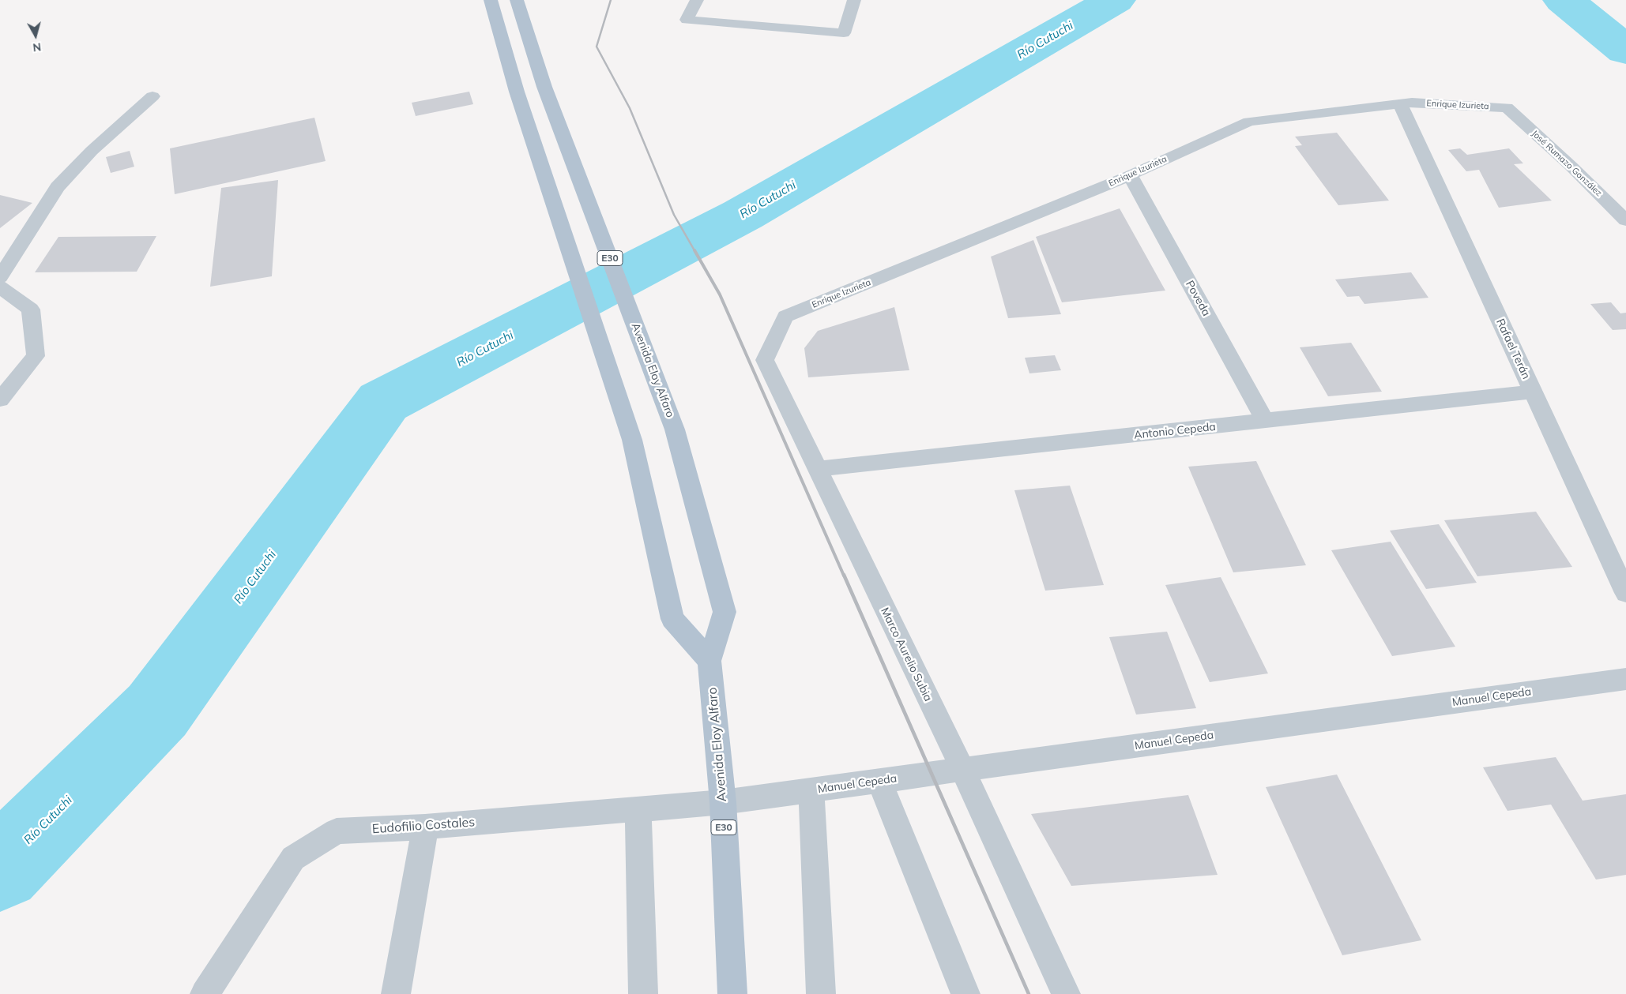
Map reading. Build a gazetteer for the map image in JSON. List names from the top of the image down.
{
  "streets": {
    "main road": ["E30", "Avenida Eloy Alfaro"],
    "street": [
      "Enrique Izurieta",
      "José Rumazo González",
      "Poveda",
      "Rafael Terán",
      "Antonio Cepeda",
      "Marco Aurelio Subia",
      "Manuel Cepeda",
      "Eudofilio Costales"
    ]
  },
  "crossings": [
    ["Enrique Izurieta", "José Rumazo González"],
    ["Enrique Izurieta", "Poveda"],
    ["Enrique Izurieta", "Rafael Terán"],
    ["Enrique Izurieta", "Marco Aurelio Subia"],
    ["Poveda", "Antonio Cepeda"],
    ["Rafael Terán", "Antonio Cepeda"],
    ["Avenida Eloy Alfaro", "Manuel Cepeda"],
    ["Avenida Eloy Alfaro", "Eudofilio Costales"],
    ["Antonio Cepeda", "Marco Aurelio Subia"],
    ["Marco Aurelio Subia", "Manuel Cepeda"],
    ["Manuel Cepeda", "Eudofilio Costales"]
  ],
  "water": ["Río Cutuchi"],
  "north": "bottom"
}
